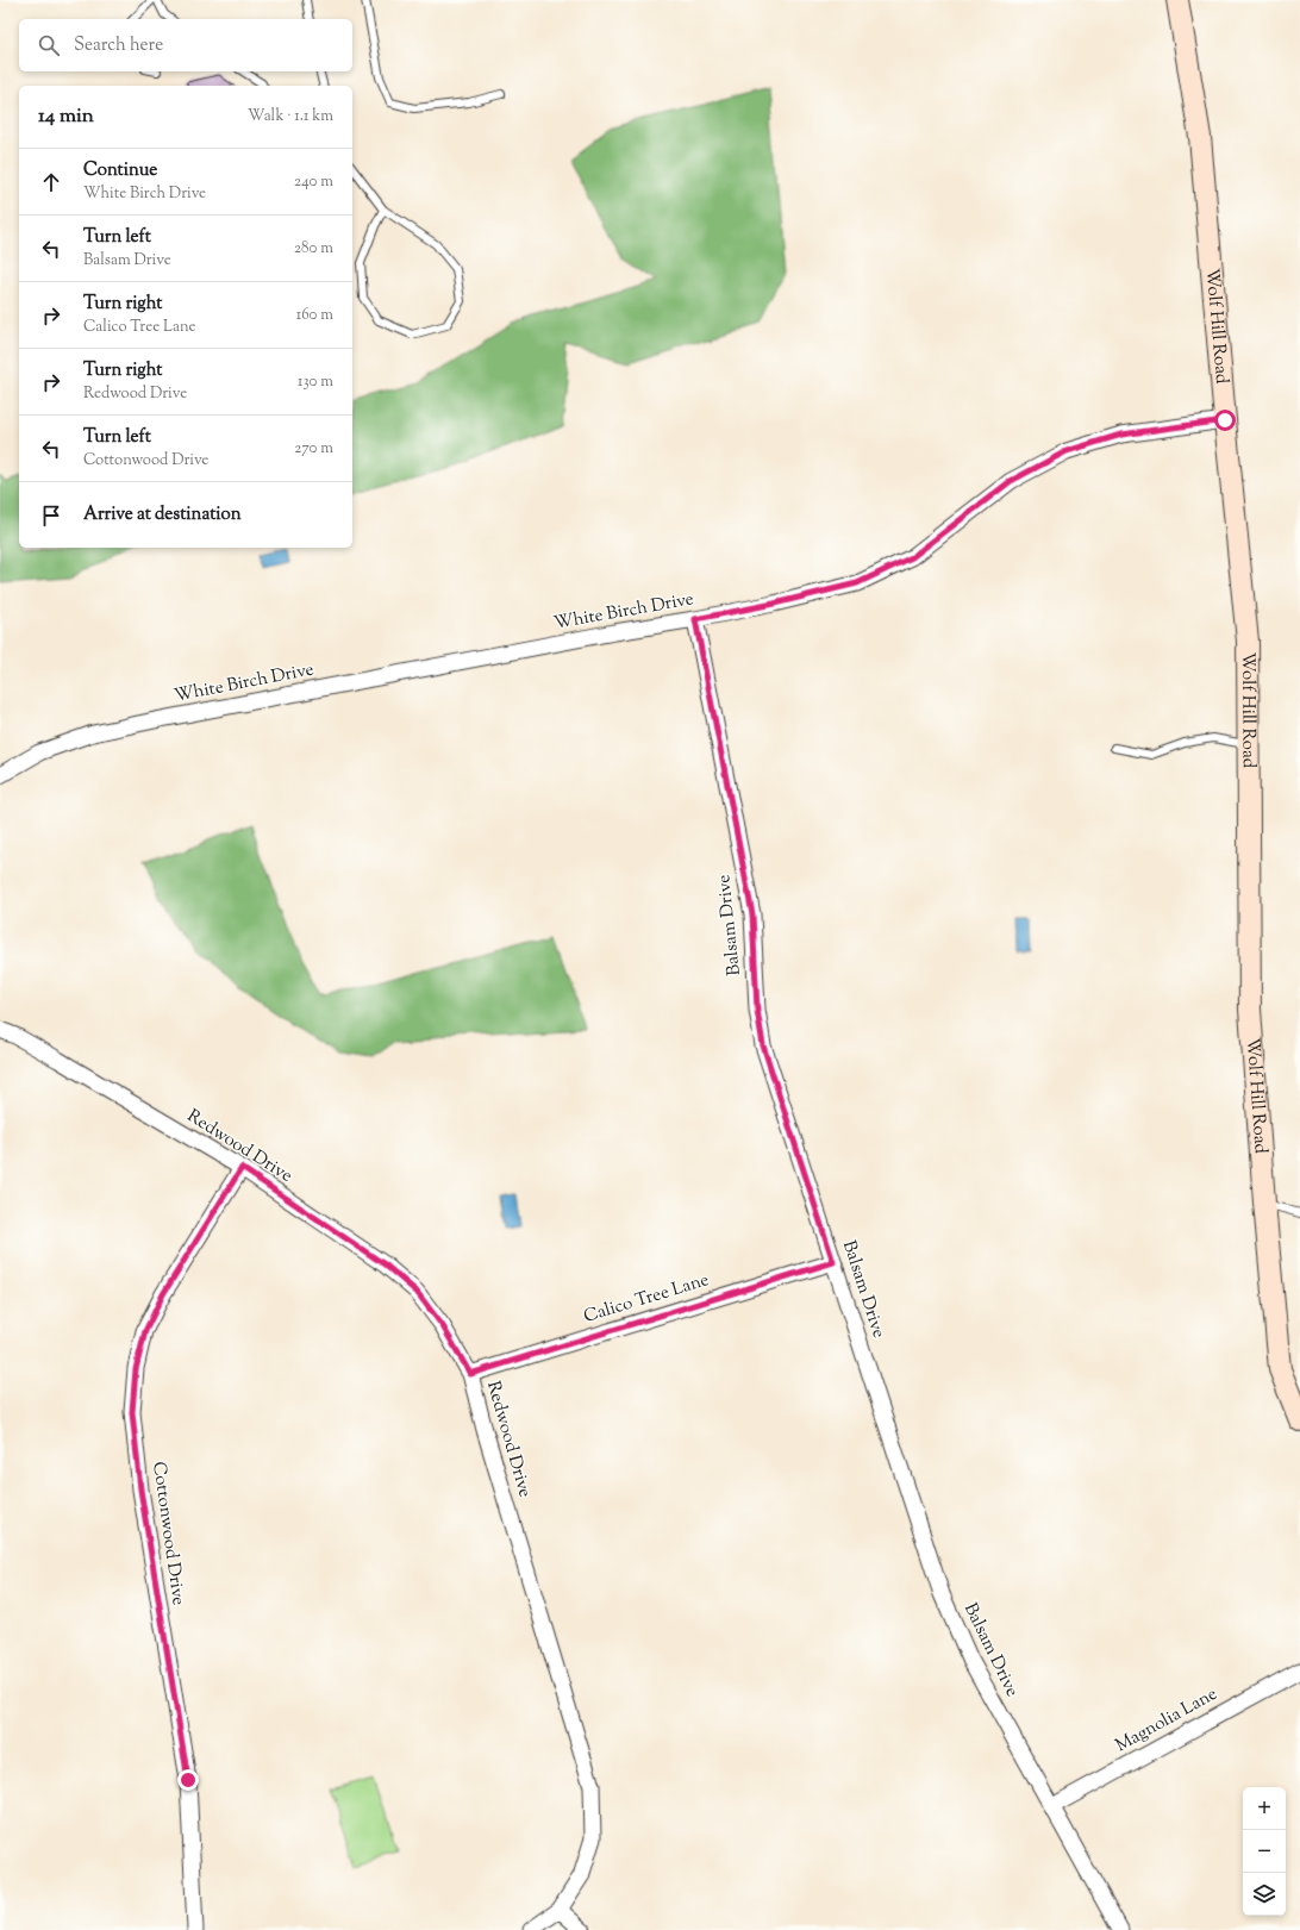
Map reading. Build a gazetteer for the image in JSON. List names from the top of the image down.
{
  "streets": {
    "street": [
      "Wolf Hill Road",
      "White Birch Drive",
      "Balsam Drive",
      "Redwood Drive",
      "Calico Tree Lane",
      "Cottonwood Drive",
      "Magnolia Lane"
    ]
  },
  "crossings": [
    ["Wolf Hill Road", "White Birch Drive"],
    ["White Birch Drive", "Balsam Drive"],
    ["Balsam Drive", "Calico Tree Lane"],
    ["Balsam Drive", "Magnolia Lane"],
    ["Redwood Drive", "Calico Tree Lane"],
    ["Redwood Drive", "Cottonwood Drive"]
  ],
  "page": {
    "search": "Search here",
    "heading": ["14 min", "Walk · 1.1 km"],
    "list": [
      ["Continue", "White Birch Drive", "240 m"],
      ["Turn left", "Balsam Drive", "280 m"],
      ["Turn right", "Calico Tree Lane", "160 m"],
      ["Turn right", "Redwood Drive", "130 m"],
      ["Turn left", "Cottonwood Drive", "270 m"],
      "Arrive at destination"
    ],
    "map_buttons": ["+", "−"]
  }
}
